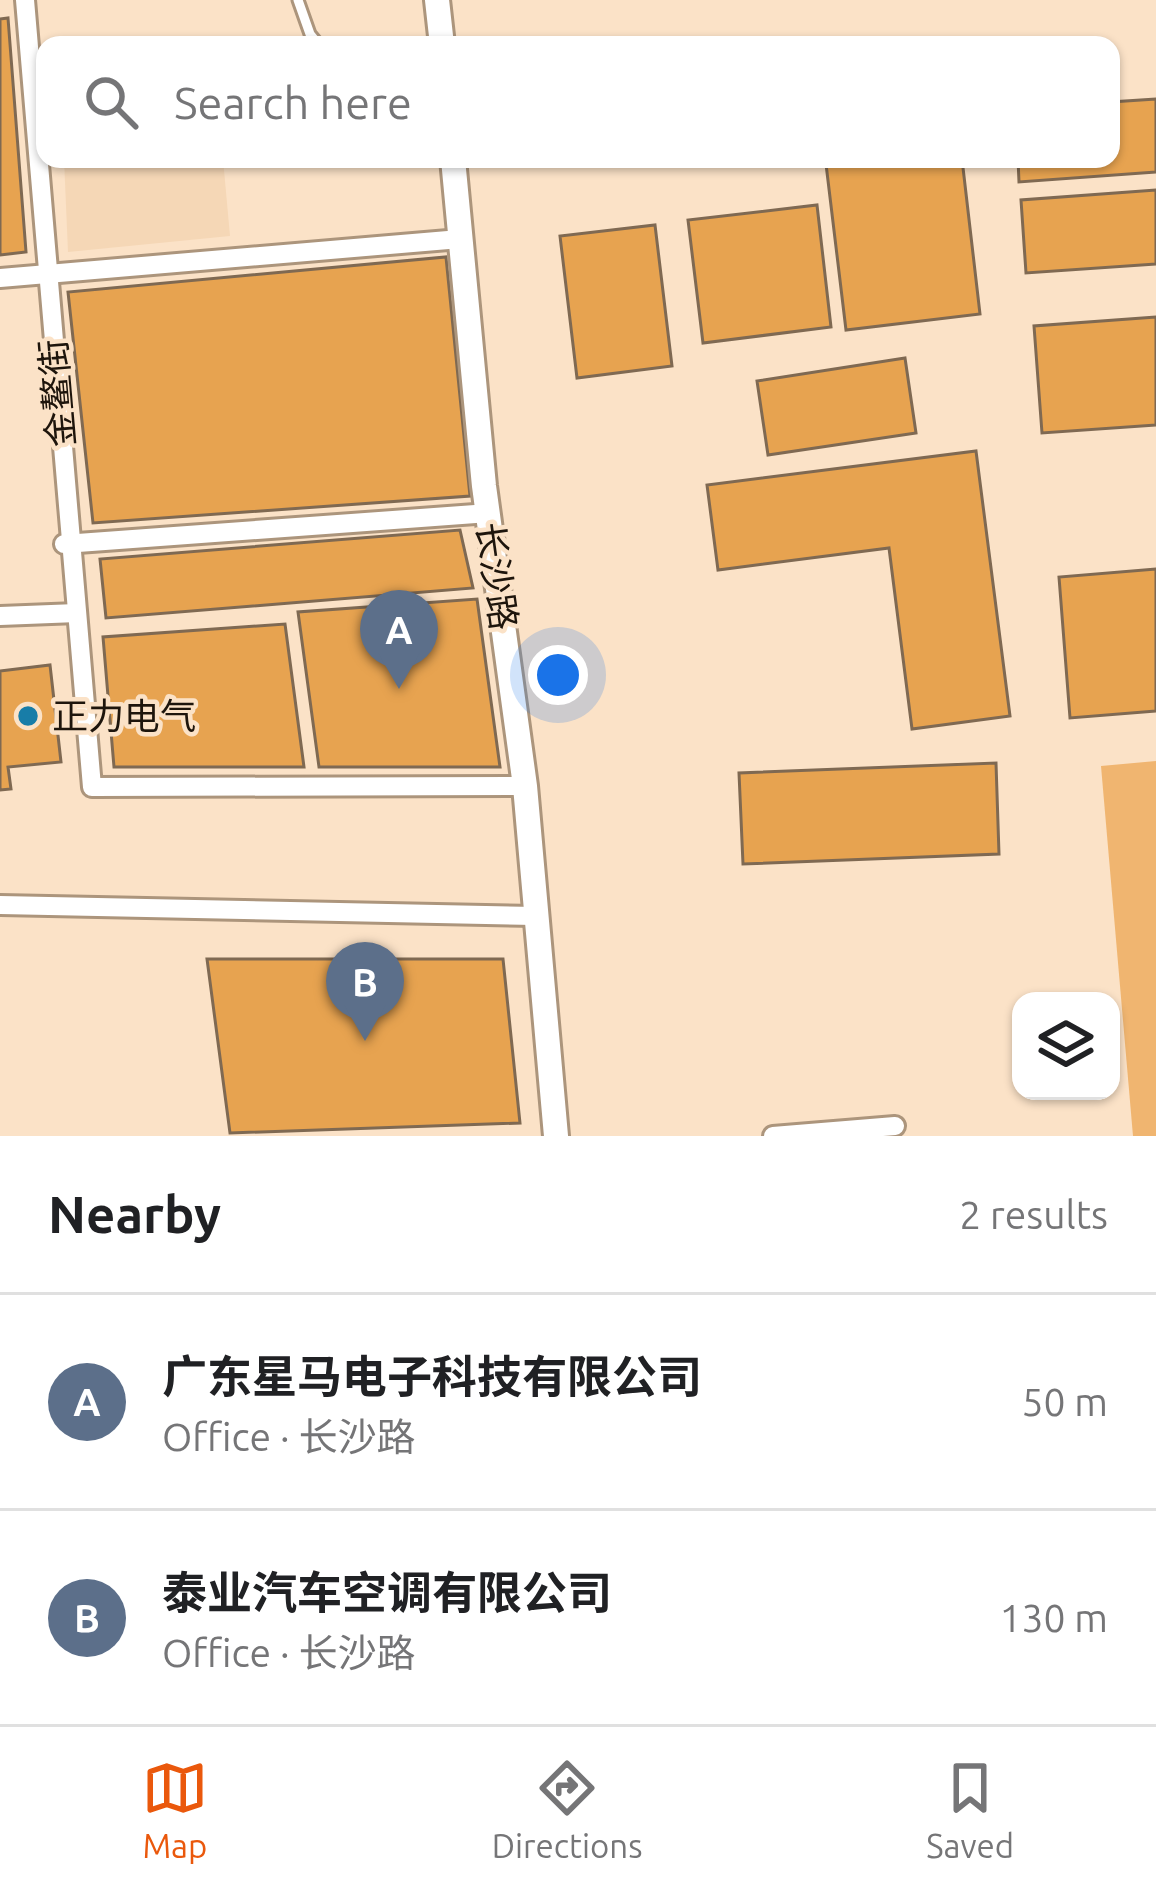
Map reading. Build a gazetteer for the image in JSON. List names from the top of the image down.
{
  "streets": {
    "street": ["金鳌街", "长沙路"]
  },
  "crossings": [
    ["金鳌街", "长沙路"]
  ],
  "places": ["正力电气"],
  "page": {
    "search": "Search here",
    "pins": ["A", "B"],
    "heading": ["Nearby", "2 results"],
    "list": [
      {
        "mark": "A",
        "name": "广东星马电子科技有限公司",
        "note": "Office · 长沙路",
        "value": "50 m"
      },
      {
        "mark": "B",
        "name": "泰业汽车空调有限公司",
        "note": "Office · 长沙路",
        "value": "130 m"
      }
    ],
    "nav": ["Map", "Directions", "Saved"]
  }
}
